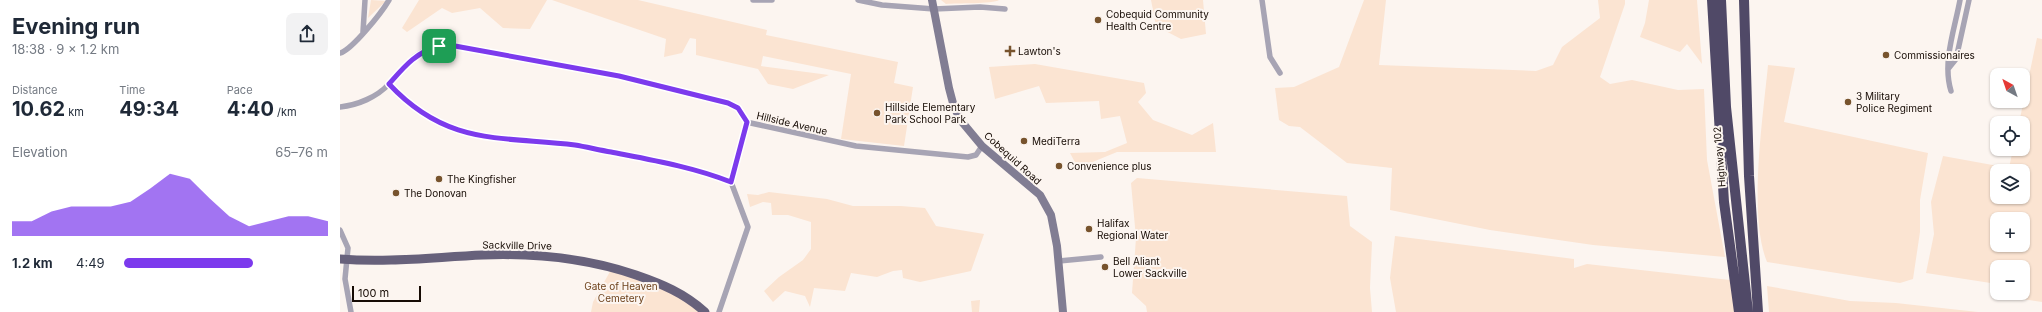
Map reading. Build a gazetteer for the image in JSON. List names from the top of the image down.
{
  "streets": {
    "highway": ["Highway 102"],
    "main road": ["Cobequid Road", "Sackville Drive"],
    "street": ["Hillside Avenue"]
  },
  "crossings": [
    ["Hillside Avenue", "Cobequid Road"]
  ],
  "parks": ["Gate of Heaven Cemetery"],
  "places": {
    "other": [
      "Cobequid Community Health Centre",
      "Commissionaires",
      "3 Military Police Regiment",
      "Hillside Elementary Park School Park",
      "MediTerra",
      "Convenience plus",
      "The Kingfisher",
      "The Donovan",
      "Halifax Regional Water",
      "Bell Aliant Lower Sackville"
    ],
    "health": ["Lawton's"]
  },
  "scale_bar": "100 m",
  "north": "top left",
  "page": {
    "heading": ["Evening run", "18:38 · 9 × 1.2 km"],
    "stats": [
      ["Distance", "10.62 km"],
      ["Time", "49:34"],
      ["Pace", "4:40 /km"]
    ],
    "map_buttons": ["+", "−"],
    "chart": ["Elevation", "65–76 m"],
    "list": [
      {
        "name": "1.2 km",
        "note": "4:49"
      }
    ],
    "scale": "100 m"
  }
}
